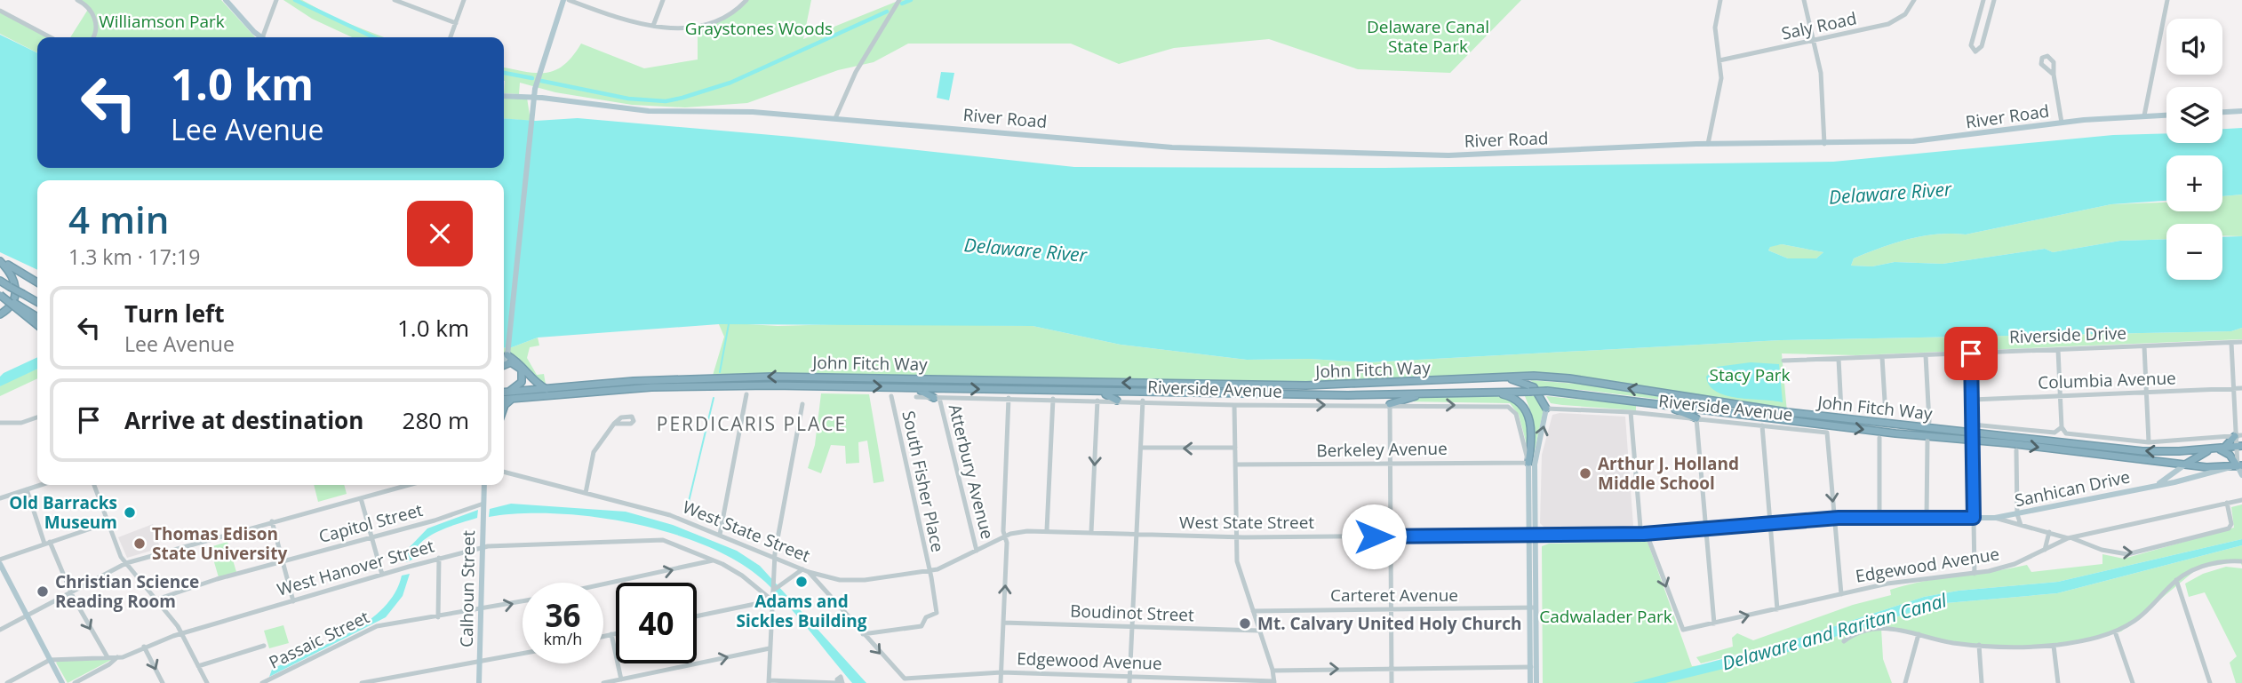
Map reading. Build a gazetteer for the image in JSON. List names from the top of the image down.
{
  "streets": {
    "highway": ["John Fitch Way"],
    "main road": [
      "River Road",
      "Sanhican Drive",
      "West State Street",
      "Calhoun Street"
    ],
    "street": [
      "Saly Road",
      "Riverside Drive",
      "Columbia Avenue",
      "Riverside Avenue",
      "Berkeley Avenue",
      "Atterbury Avenue",
      "South Fisher Place",
      "Capitol Street",
      "Edgewood Avenue",
      "West Hanover Street",
      "Carteret Avenue",
      "Boudinot Street",
      "Passaic Street"
    ]
  },
  "crossings": [
    ["John Fitch Way", "Sanhican Drive"],
    ["Riverside Avenue", "Berkeley Avenue"],
    ["Riverside Avenue", "Atterbury Avenue"],
    ["Riverside Avenue", "West State Street"],
    ["Atterbury Avenue", "West State Street"],
    ["South Fisher Place", "West State Street"],
    ["South Fisher Place", "Edgewood Avenue"],
    ["Sanhican Drive", "West State Street"],
    ["West State Street", "Edgewood Avenue"],
    ["Capitol Street", "Calhoun Street"],
    ["West Hanover Street", "Calhoun Street"],
    ["Calhoun Street", "Passaic Street"]
  ],
  "one_way": ["Riverside Avenue"],
  "districts": ["PERDICARIS PLACE"],
  "water": ["Delaware River", "Delaware and Raritan Canal"],
  "parks": [
    "Williamson Park",
    "Delaware Canal State Park",
    "Graystones Woods",
    "Stacy Park",
    "Cadwalader Park"
  ],
  "places": [
    "Arthur J. Holland Middle School",
    "Old Barracks Museum",
    "Thomas Edison State University",
    "Adams and Sickles Building",
    "Christian Science Reading Room",
    "Mt. Calvary United Holy Church"
  ],
  "page": {
    "map_buttons": ["+", "−"],
    "turn": ["1.0 km", "Lee Avenue"],
    "heading": ["4 min", "1.3 km · 17:19"],
    "list": [
      {
        "name": "Turn left",
        "note": "Lee Avenue",
        "value": "1.0 km"
      },
      {
        "name": "Arrive at destination",
        "value": "280 m"
      }
    ],
    "speed": "36 km/h",
    "limit": "40"
  }
}
